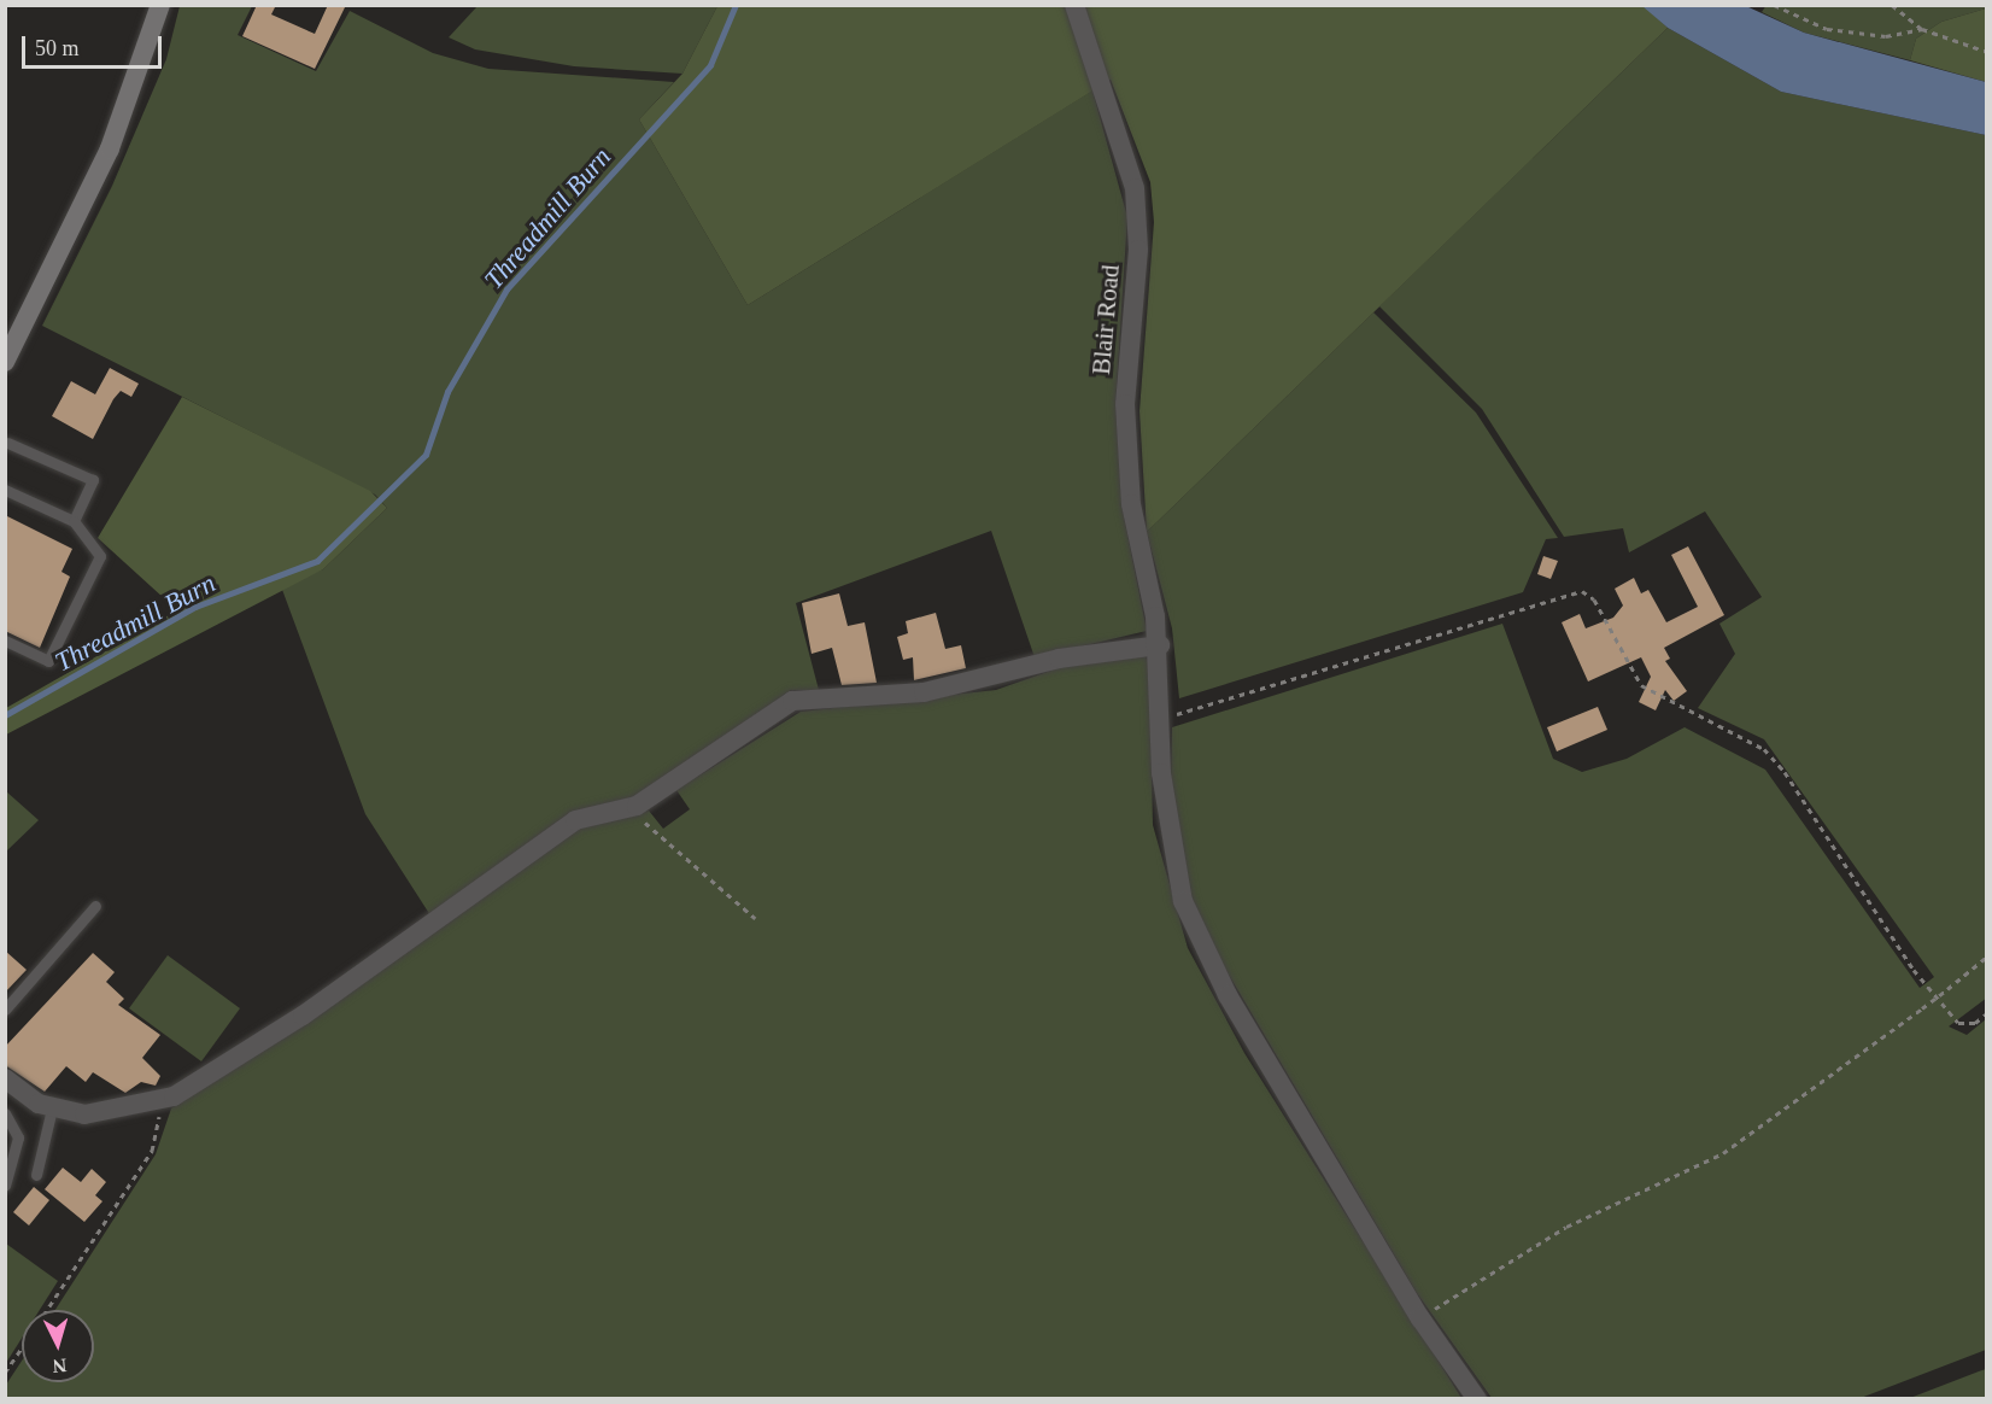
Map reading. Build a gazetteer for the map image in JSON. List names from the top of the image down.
{
  "streets": {
    "street": ["Blair Road"]
  },
  "water": ["Threadmill Burn"],
  "scale_bar": "50 m",
  "north": "bottom"
}
